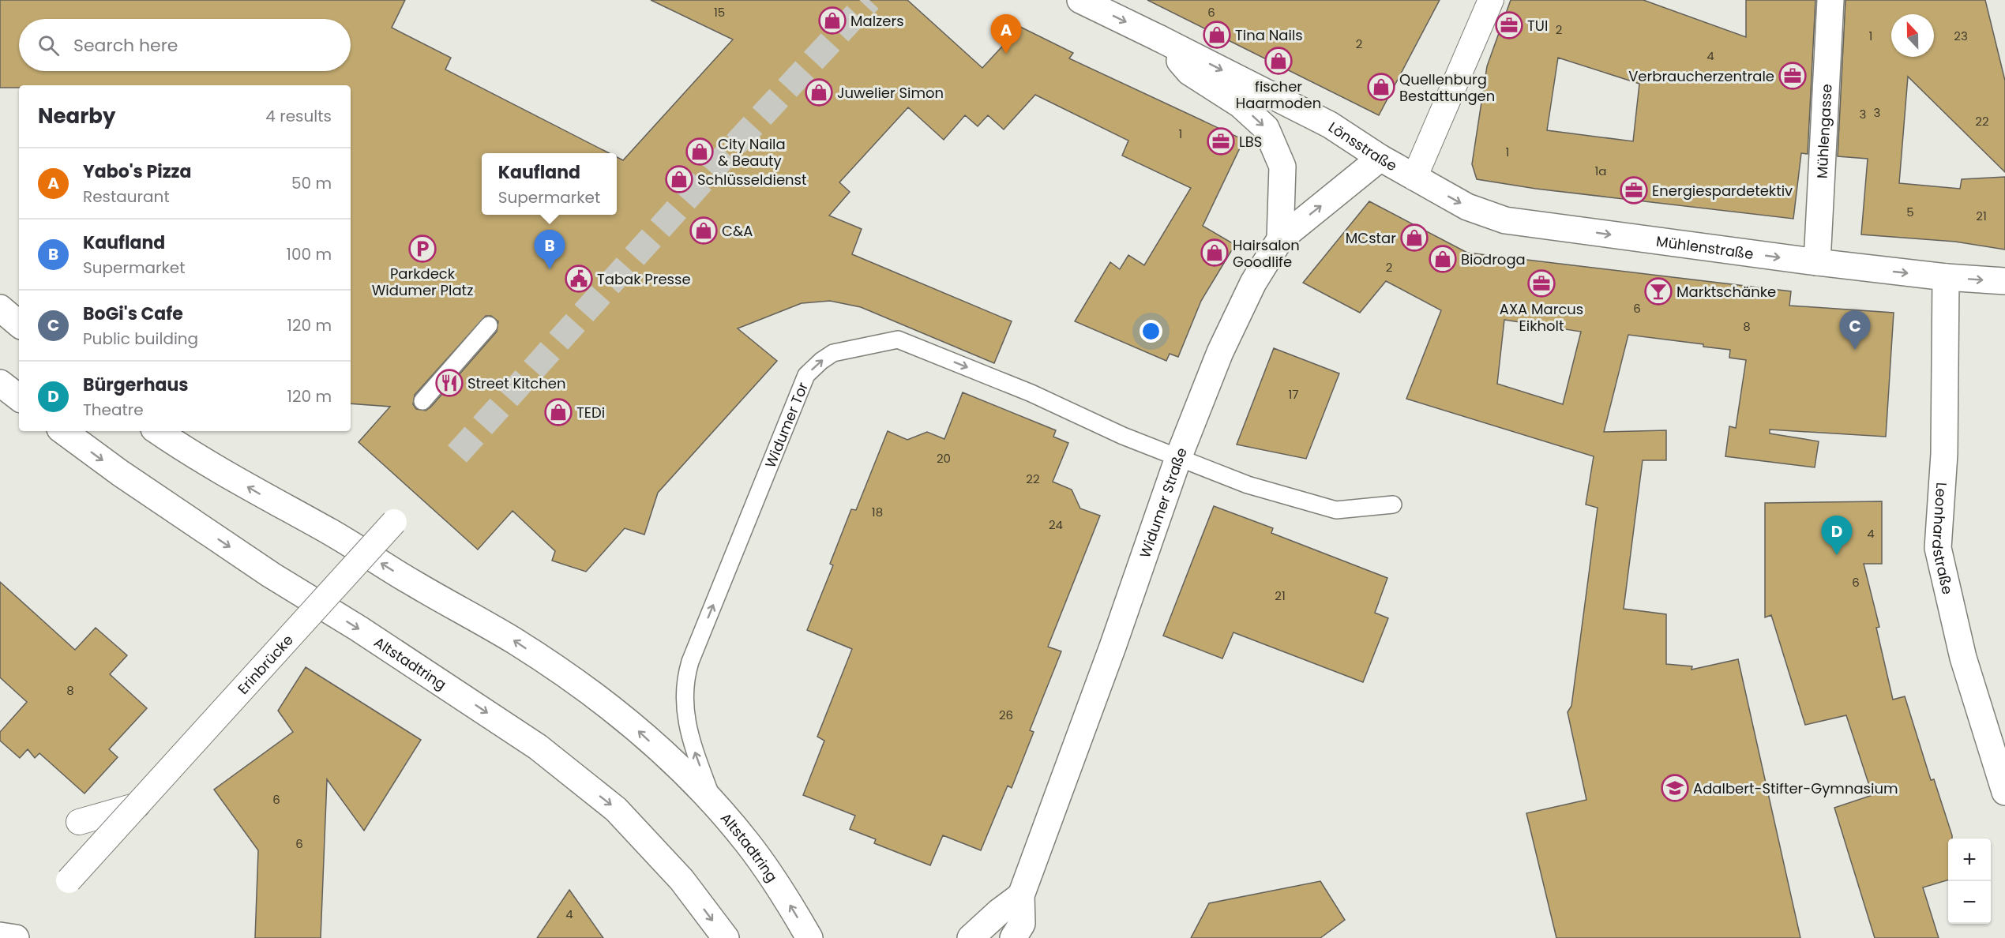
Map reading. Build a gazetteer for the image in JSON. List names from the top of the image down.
{
  "streets": {
    "street": [
      "Mühlengasse",
      "Lönsstraße",
      "Mühlenstraße",
      "Widumer Straße",
      "Leonhardstraße",
      "Altstadtring",
      "Erinbrücke"
    ],
    "lane": ["Widumer Tor"]
  },
  "crossings": [
    ["Mühlengasse", "Mühlenstraße"],
    ["Lönsstraße", "Mühlenstraße"],
    ["Lönsstraße", "Widumer Straße"],
    ["Mühlenstraße", "Leonhardstraße"],
    ["Widumer Tor", "Widumer Straße"],
    ["Widumer Tor", "Altstadtring"]
  ],
  "one_way": ["Lönsstraße", "Mühlenstraße"],
  "places": {
    "shop": [
      "Malzers",
      "Tina Nails",
      "fischer Haarmoden",
      "Quellenburg Bestattungen",
      "Juwelier Simon",
      "City Naila & Beauty",
      "Schlüsseldienst",
      "C&A",
      "MCstar",
      "Hairsalon Goodlife",
      "Biodroga",
      "TEDi"
    ],
    "office": [
      "TUI",
      "Verbraucherzentrale",
      "LBS",
      "Energiespardetektiv",
      "AXA Marcus Eikholt"
    ],
    "parking": ["Parkdeck Widumer Platz"],
    "public building": ["Tabak Presse"],
    "bar": ["Marktschänke"],
    "restaurant": ["Street Kitchen"],
    "school or university": ["Adalbert-Stifter-Gymnasium"]
  },
  "house_numbers": [
    "15",
    "6",
    "2",
    "1",
    "23",
    "2",
    "4",
    "3",
    "3",
    "22",
    "1",
    "1",
    "1a",
    "5",
    "21",
    "2",
    "6",
    "8",
    "17",
    "20",
    "22",
    "18",
    "24",
    "4",
    "6",
    "21",
    "8",
    "26",
    "6",
    "6",
    "4"
  ],
  "north": "top",
  "page": {
    "pins": [
      "A",
      "B",
      "C",
      "D"
    ],
    "search": "Search here",
    "heading": ["Nearby", "4 results"],
    "list": [
      {
        "mark": "A",
        "name": "Yabo's Pizza",
        "note": "Restaurant",
        "value": "50 m"
      },
      {
        "mark": "B",
        "name": "Kaufland",
        "note": "Supermarket",
        "value": "100 m"
      },
      {
        "mark": "C",
        "name": "BoGi's Cafe",
        "note": "Public building",
        "value": "120 m"
      },
      {
        "mark": "D",
        "name": "Bürgerhaus",
        "note": "Theatre",
        "value": "120 m"
      }
    ],
    "popup": ["Kaufland", "Supermarket"],
    "map_buttons": ["+", "−"]
  }
}
